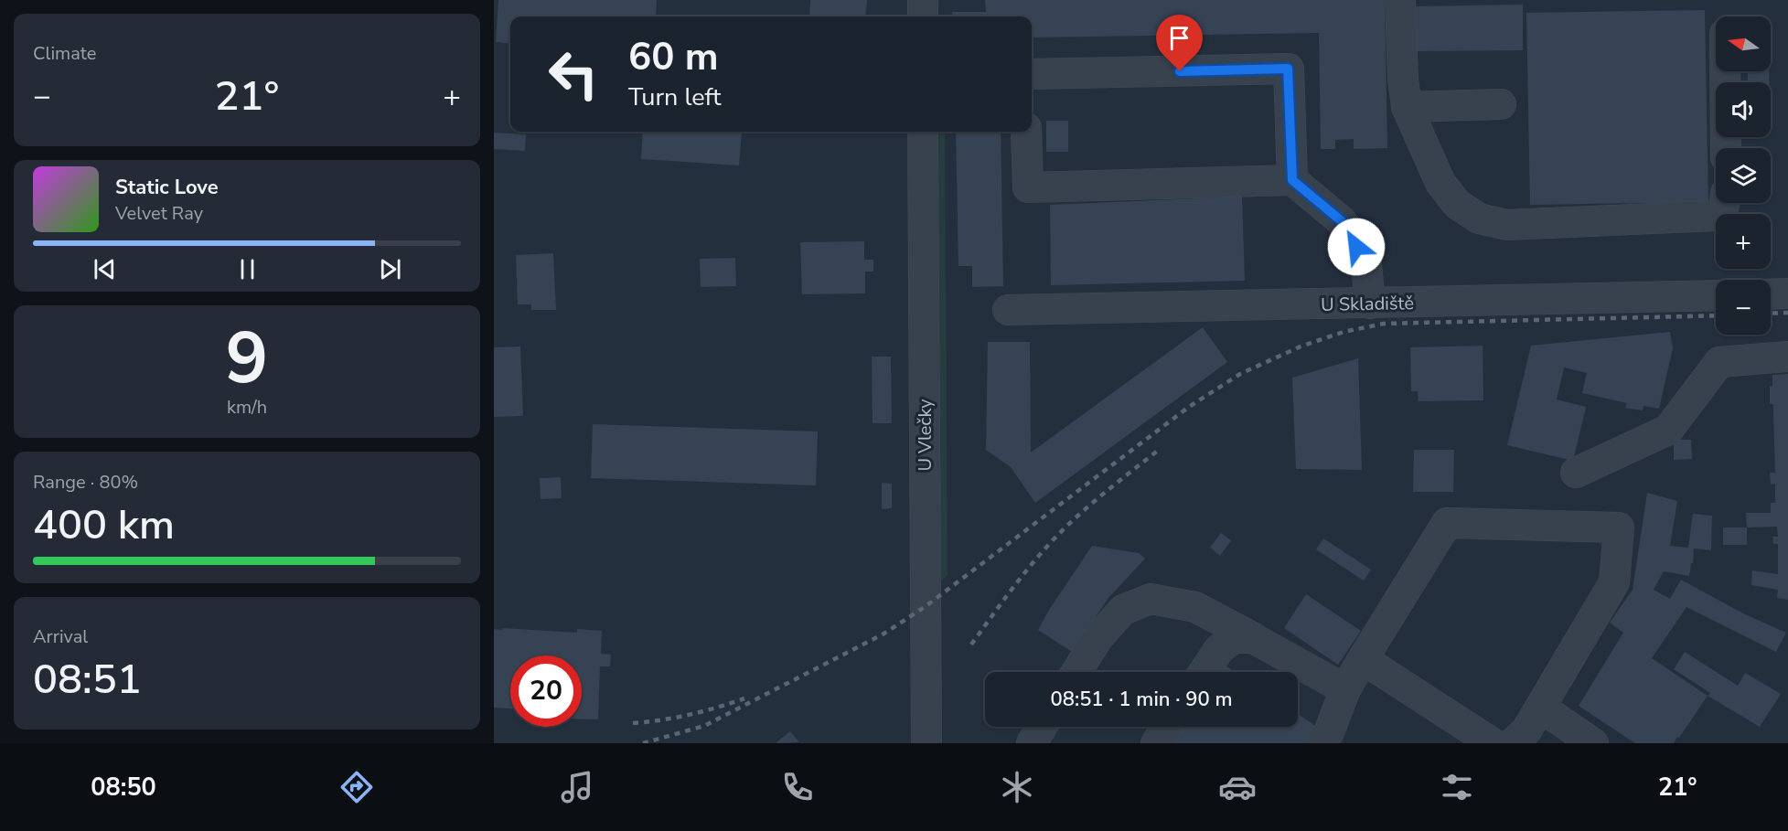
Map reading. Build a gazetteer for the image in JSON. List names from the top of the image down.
{
  "streets": {
    "street": ["U Skladiště", "U Vlečky"]
  },
  "north": "left",
  "page": {
    "tile": [
      "Climate",
      ["9", "km/h"],
      ["Range · 80%", "400 km"],
      ["Arrival", "08:51"]
    ],
    "map_buttons": ["+", "−"],
    "turn": ["60 m", "Turn left"],
    "heat": ["−", "21°", "+"],
    "song": ["Static Love", "Velvet Ray"],
    "limit": "20",
    "trip": "08:51 · 1 min · 90 m",
    "tabs": ["08:50", "21°"]
  }
}
